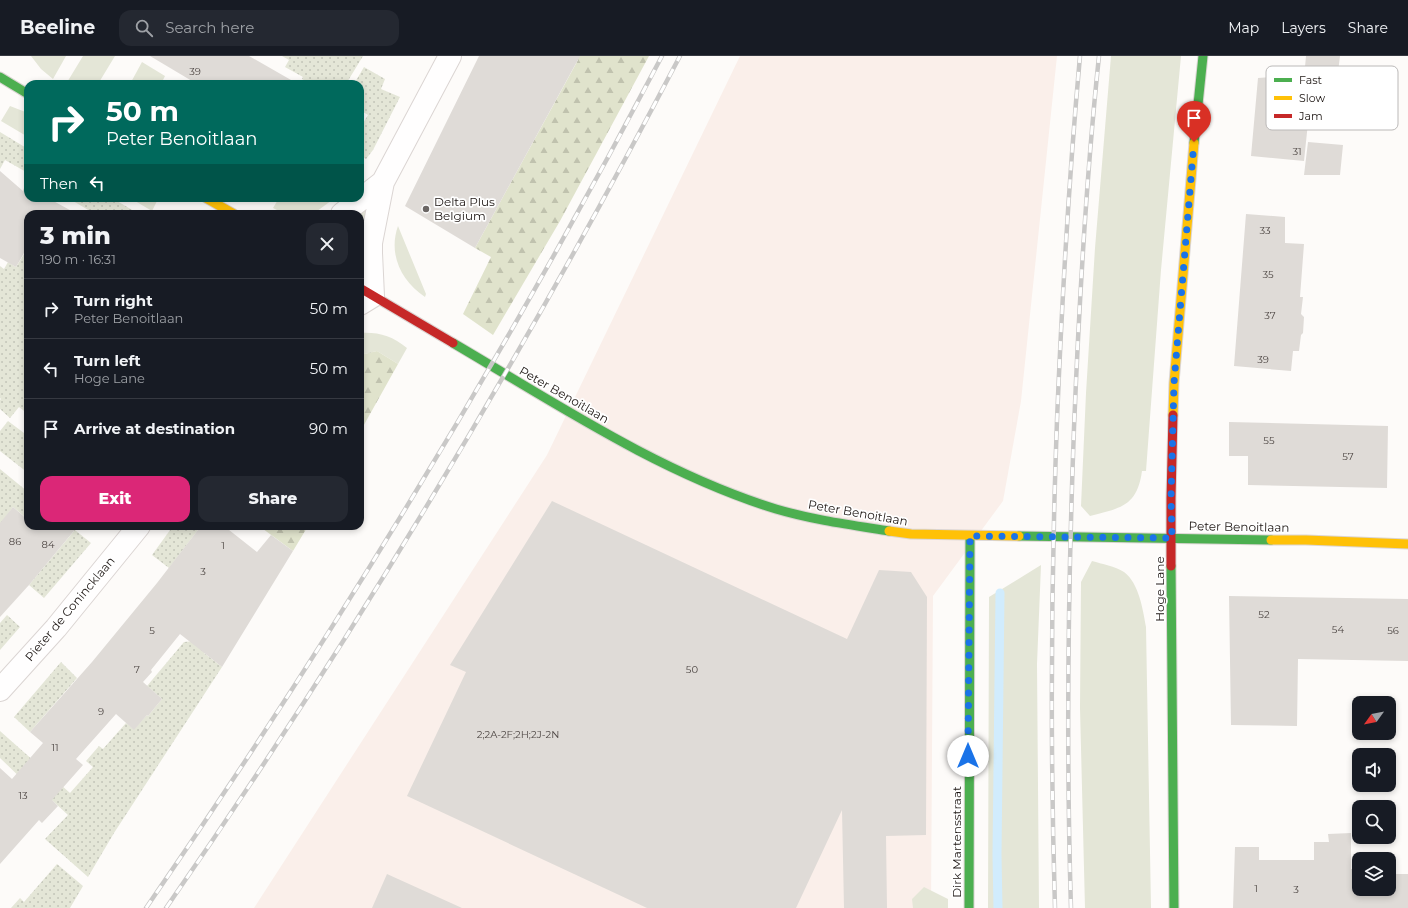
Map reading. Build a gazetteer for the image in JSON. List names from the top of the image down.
{
  "streets": {
    "street": [
      "Peter Benoitlaan",
      "Hoge Lane",
      "Pieter de Conincklaan",
      "Dirk Martensstraat"
    ]
  },
  "crossings": [
    ["Peter Benoitlaan", "Hoge Lane"],
    ["Peter Benoitlaan", "Dirk Martensstraat"]
  ],
  "places": ["Delta Plus Belgium"],
  "house_numbers": [
    "39",
    "31",
    "33",
    "35",
    "37",
    "39",
    "55",
    "57",
    "86",
    "84",
    "1",
    "3",
    "52",
    "54",
    "5",
    "56",
    "7",
    "50",
    "9",
    "2;2A-2F;2H;2J-2N",
    "11",
    "13",
    "1",
    "3"
  ],
  "legend": ["Fast", "Slow", "Jam"],
  "north": "bottom left",
  "page": {
    "header": "Beeline",
    "search": "Search here",
    "nav": ["Map", "Layers", "Share"],
    "turn": ["50 m", "Peter Benoitlaan"],
    "then": "Then",
    "heading": ["3 min", "190 m · 16:31"],
    "list": [
      {
        "name": "Turn right",
        "note": "Peter Benoitlaan",
        "value": "50 m"
      },
      {
        "name": "Turn left",
        "note": "Hoge Lane",
        "value": "50 m"
      },
      {
        "name": "Arrive at destination",
        "value": "90 m"
      }
    ],
    "buttons": ["Exit", "Share"]
  }
}
